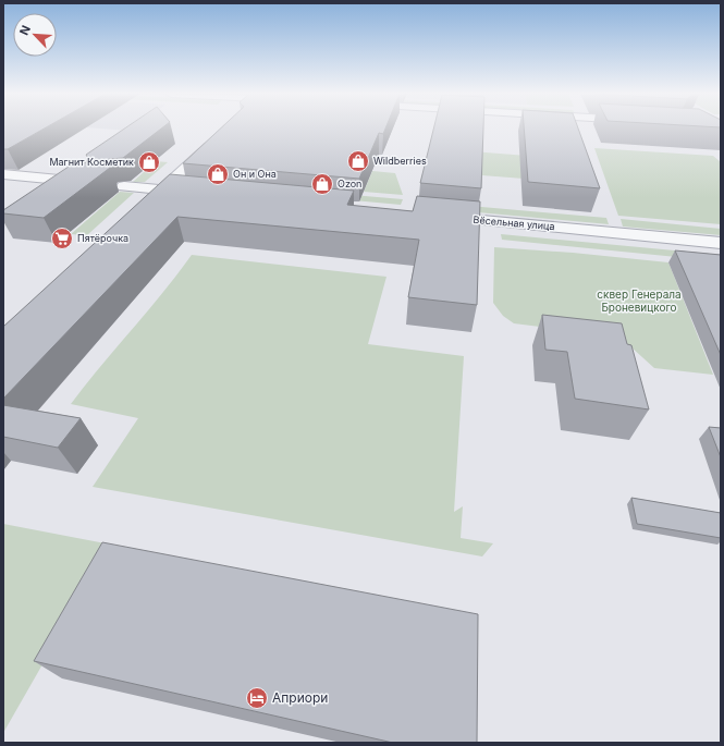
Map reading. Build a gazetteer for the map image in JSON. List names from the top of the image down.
{
  "streets": {
    "street": ["Вёсельная улица"]
  },
  "parks": ["сквер Генерала Броневицкого"],
  "places": {
    "shop": [
      "Wildberries",
      "Магнит Косметик",
      "Он и Она",
      "Ozon"
    ],
    "supermarket": ["Пятёрочка"],
    "hotel": ["Априори"]
  },
  "north": "top left"
}
